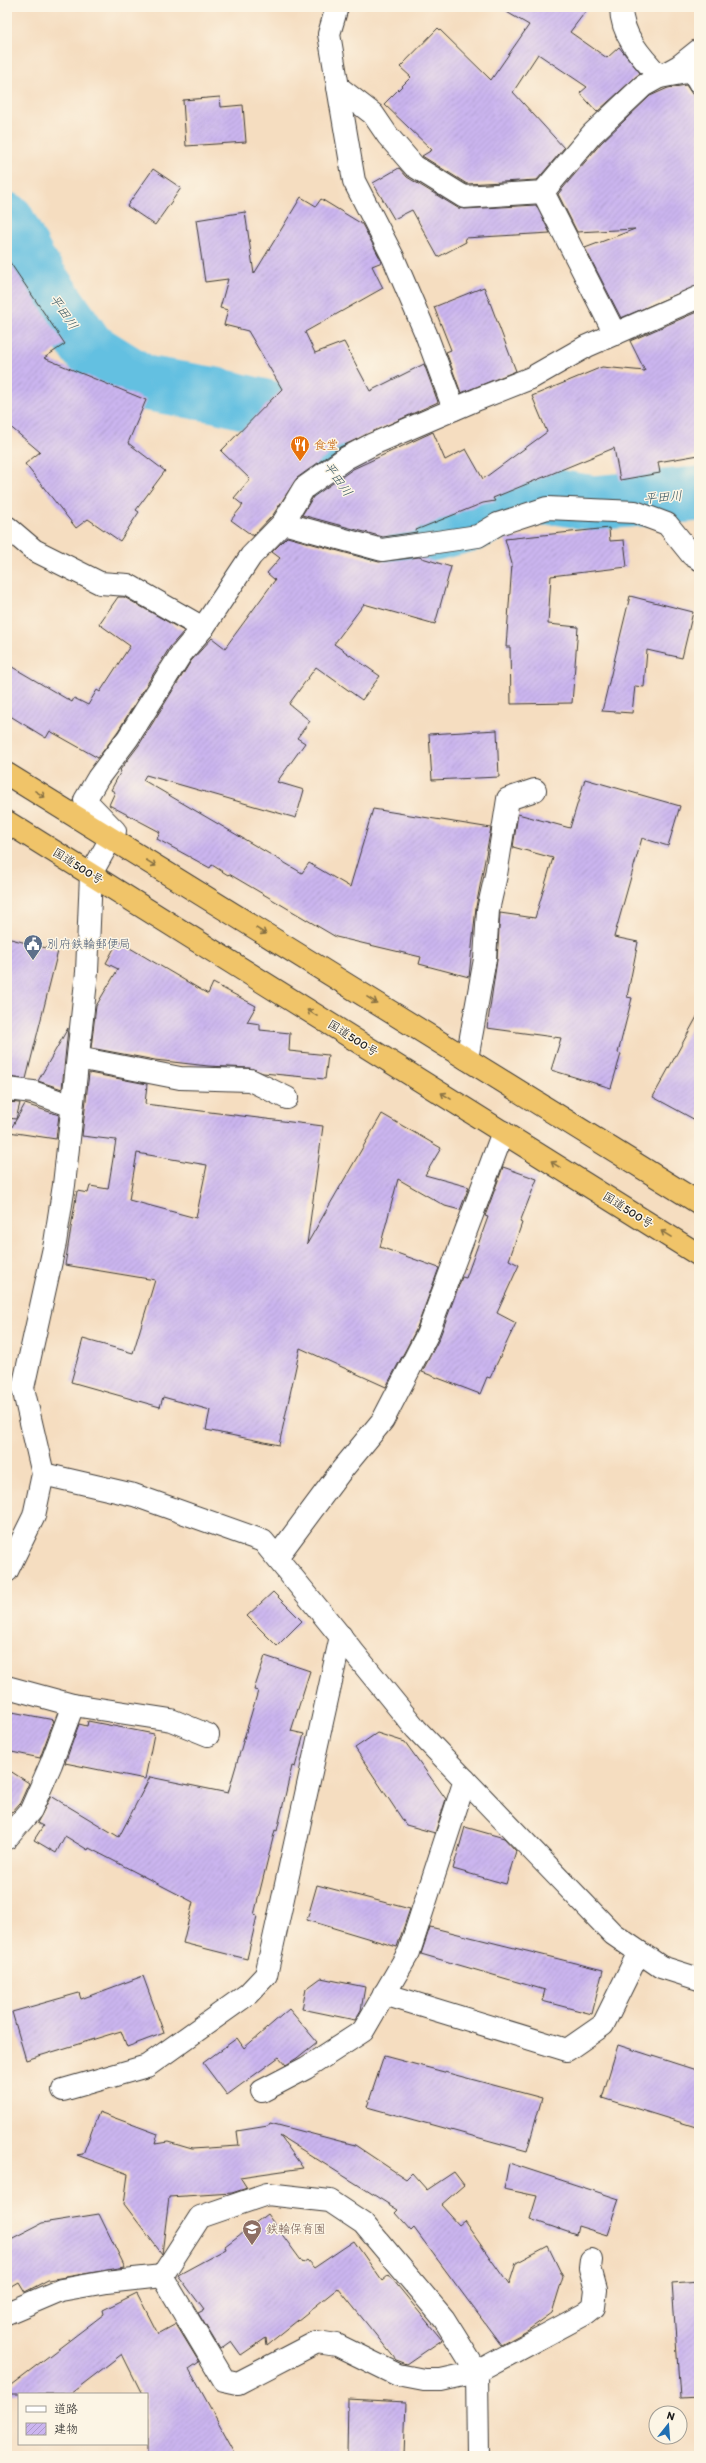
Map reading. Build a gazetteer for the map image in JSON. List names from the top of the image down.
{
  "streets": {
    "highway": ["国道500号"]
  },
  "water": ["平田川"],
  "places": {
    "restaurant": ["食堂"],
    "public building": ["別府鉄輪郵便局"],
    "school or university": ["鉄輪保育園"]
  },
  "legend": ["道路", "建物"],
  "north": "top"
}
